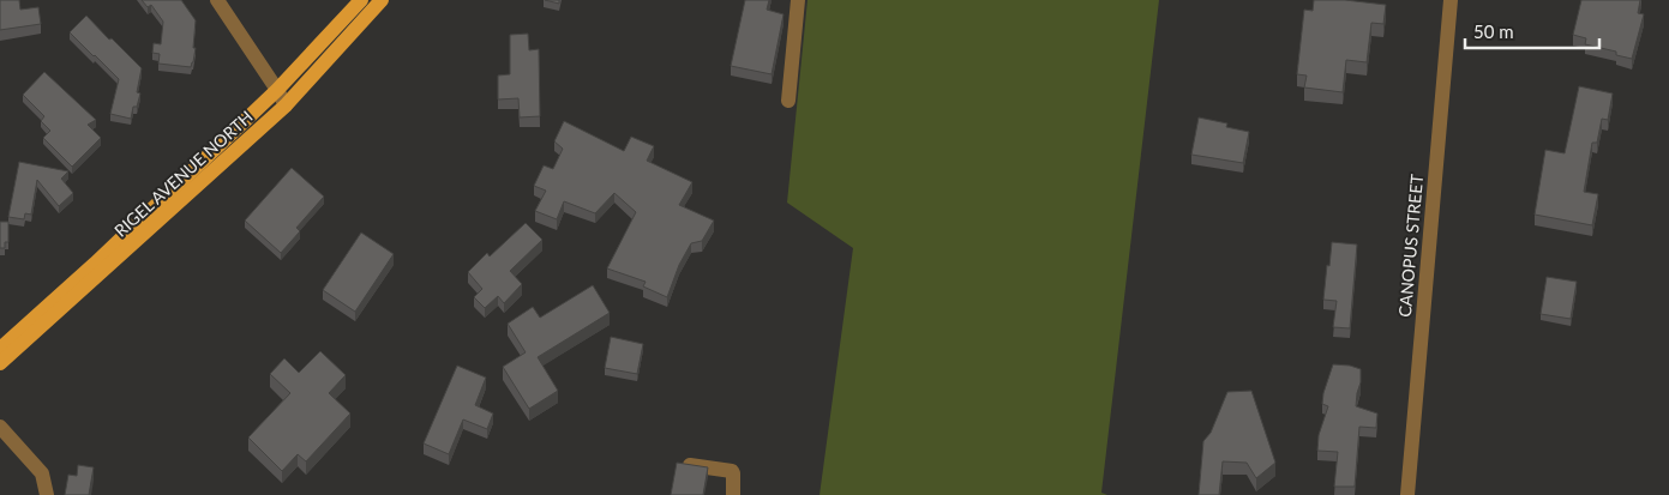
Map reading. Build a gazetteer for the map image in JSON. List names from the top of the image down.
{
  "streets": {
    "main road": ["RIGEL AVENUE NORTH"],
    "street": ["CANOPUS STREET"]
  },
  "scale_bar": "50 m"
}
